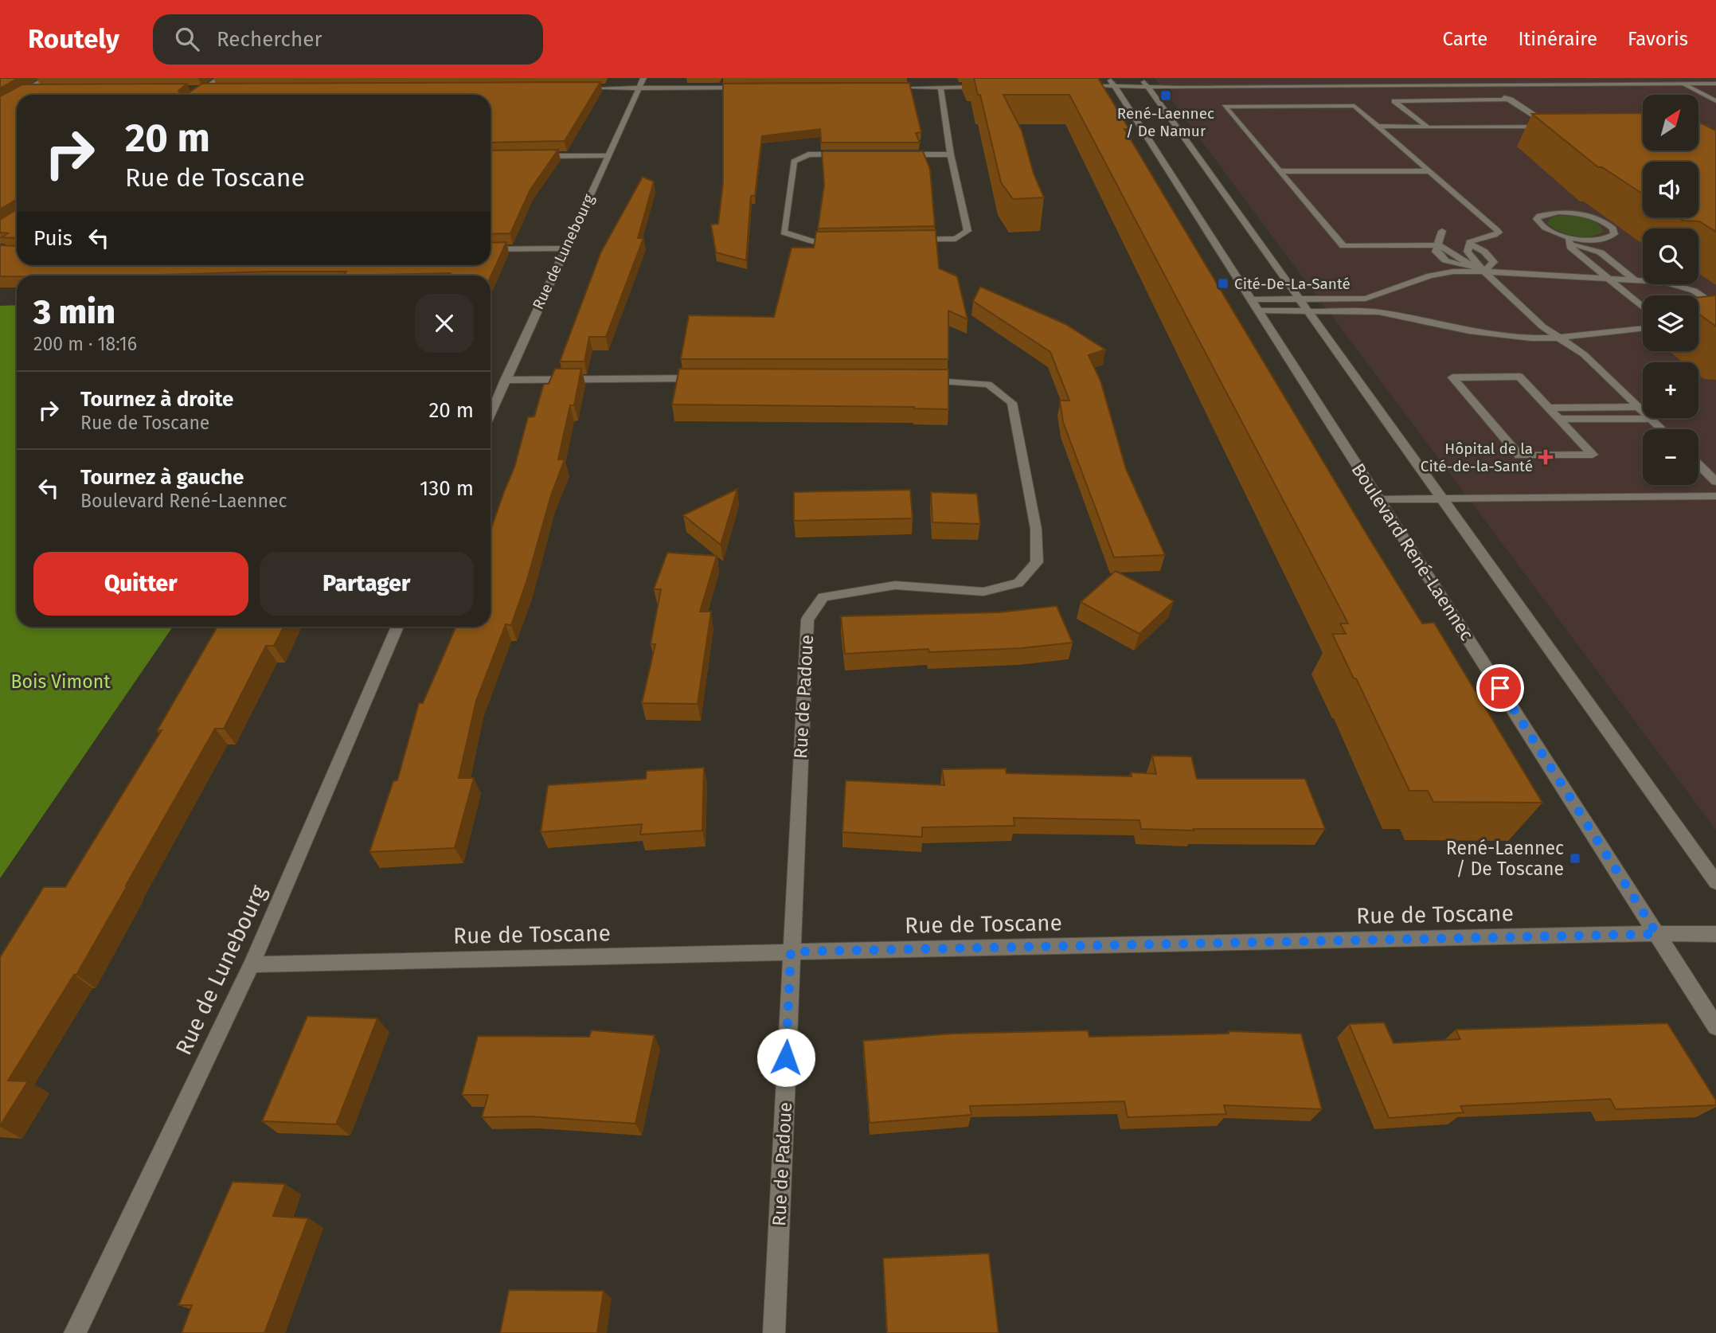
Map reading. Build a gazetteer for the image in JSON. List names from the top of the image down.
{
  "streets": {
    "street": [
      "Rue de Lunebourg",
      "Boulevard René-Laennec",
      "Rue de Padoue",
      "Rue de Toscane"
    ]
  },
  "crossings": [
    ["Rue de Lunebourg", "Rue de Toscane"],
    ["Boulevard René-Laennec", "Rue de Toscane"],
    ["Rue de Padoue", "Rue de Toscane"]
  ],
  "parks": ["Bois Vimont"],
  "places": {
    "transit": ["René-Laennec / De Namur", "Cité-De-La-Santé", "René-Laennec / De Toscane"],
    "health": ["Hôpital de la Cité-de-la-Santé"]
  },
  "north": "top right",
  "page": {
    "header": "Routely",
    "search": "Rechercher",
    "nav": ["Carte", "Itinéraire", "Favoris"],
    "map_buttons": ["+", "−"],
    "turn": ["20 m", "Rue de Toscane"],
    "then": "Puis",
    "heading": ["3 min", "200 m · 18:16"],
    "list": [
      {
        "name": "Tournez à droite",
        "note": "Rue de Toscane",
        "value": "20 m"
      },
      {
        "name": "Tournez à gauche",
        "note": "Boulevard René-Laennec",
        "value": "130 m"
      }
    ],
    "buttons": ["Quitter", "Partager"]
  }
}
